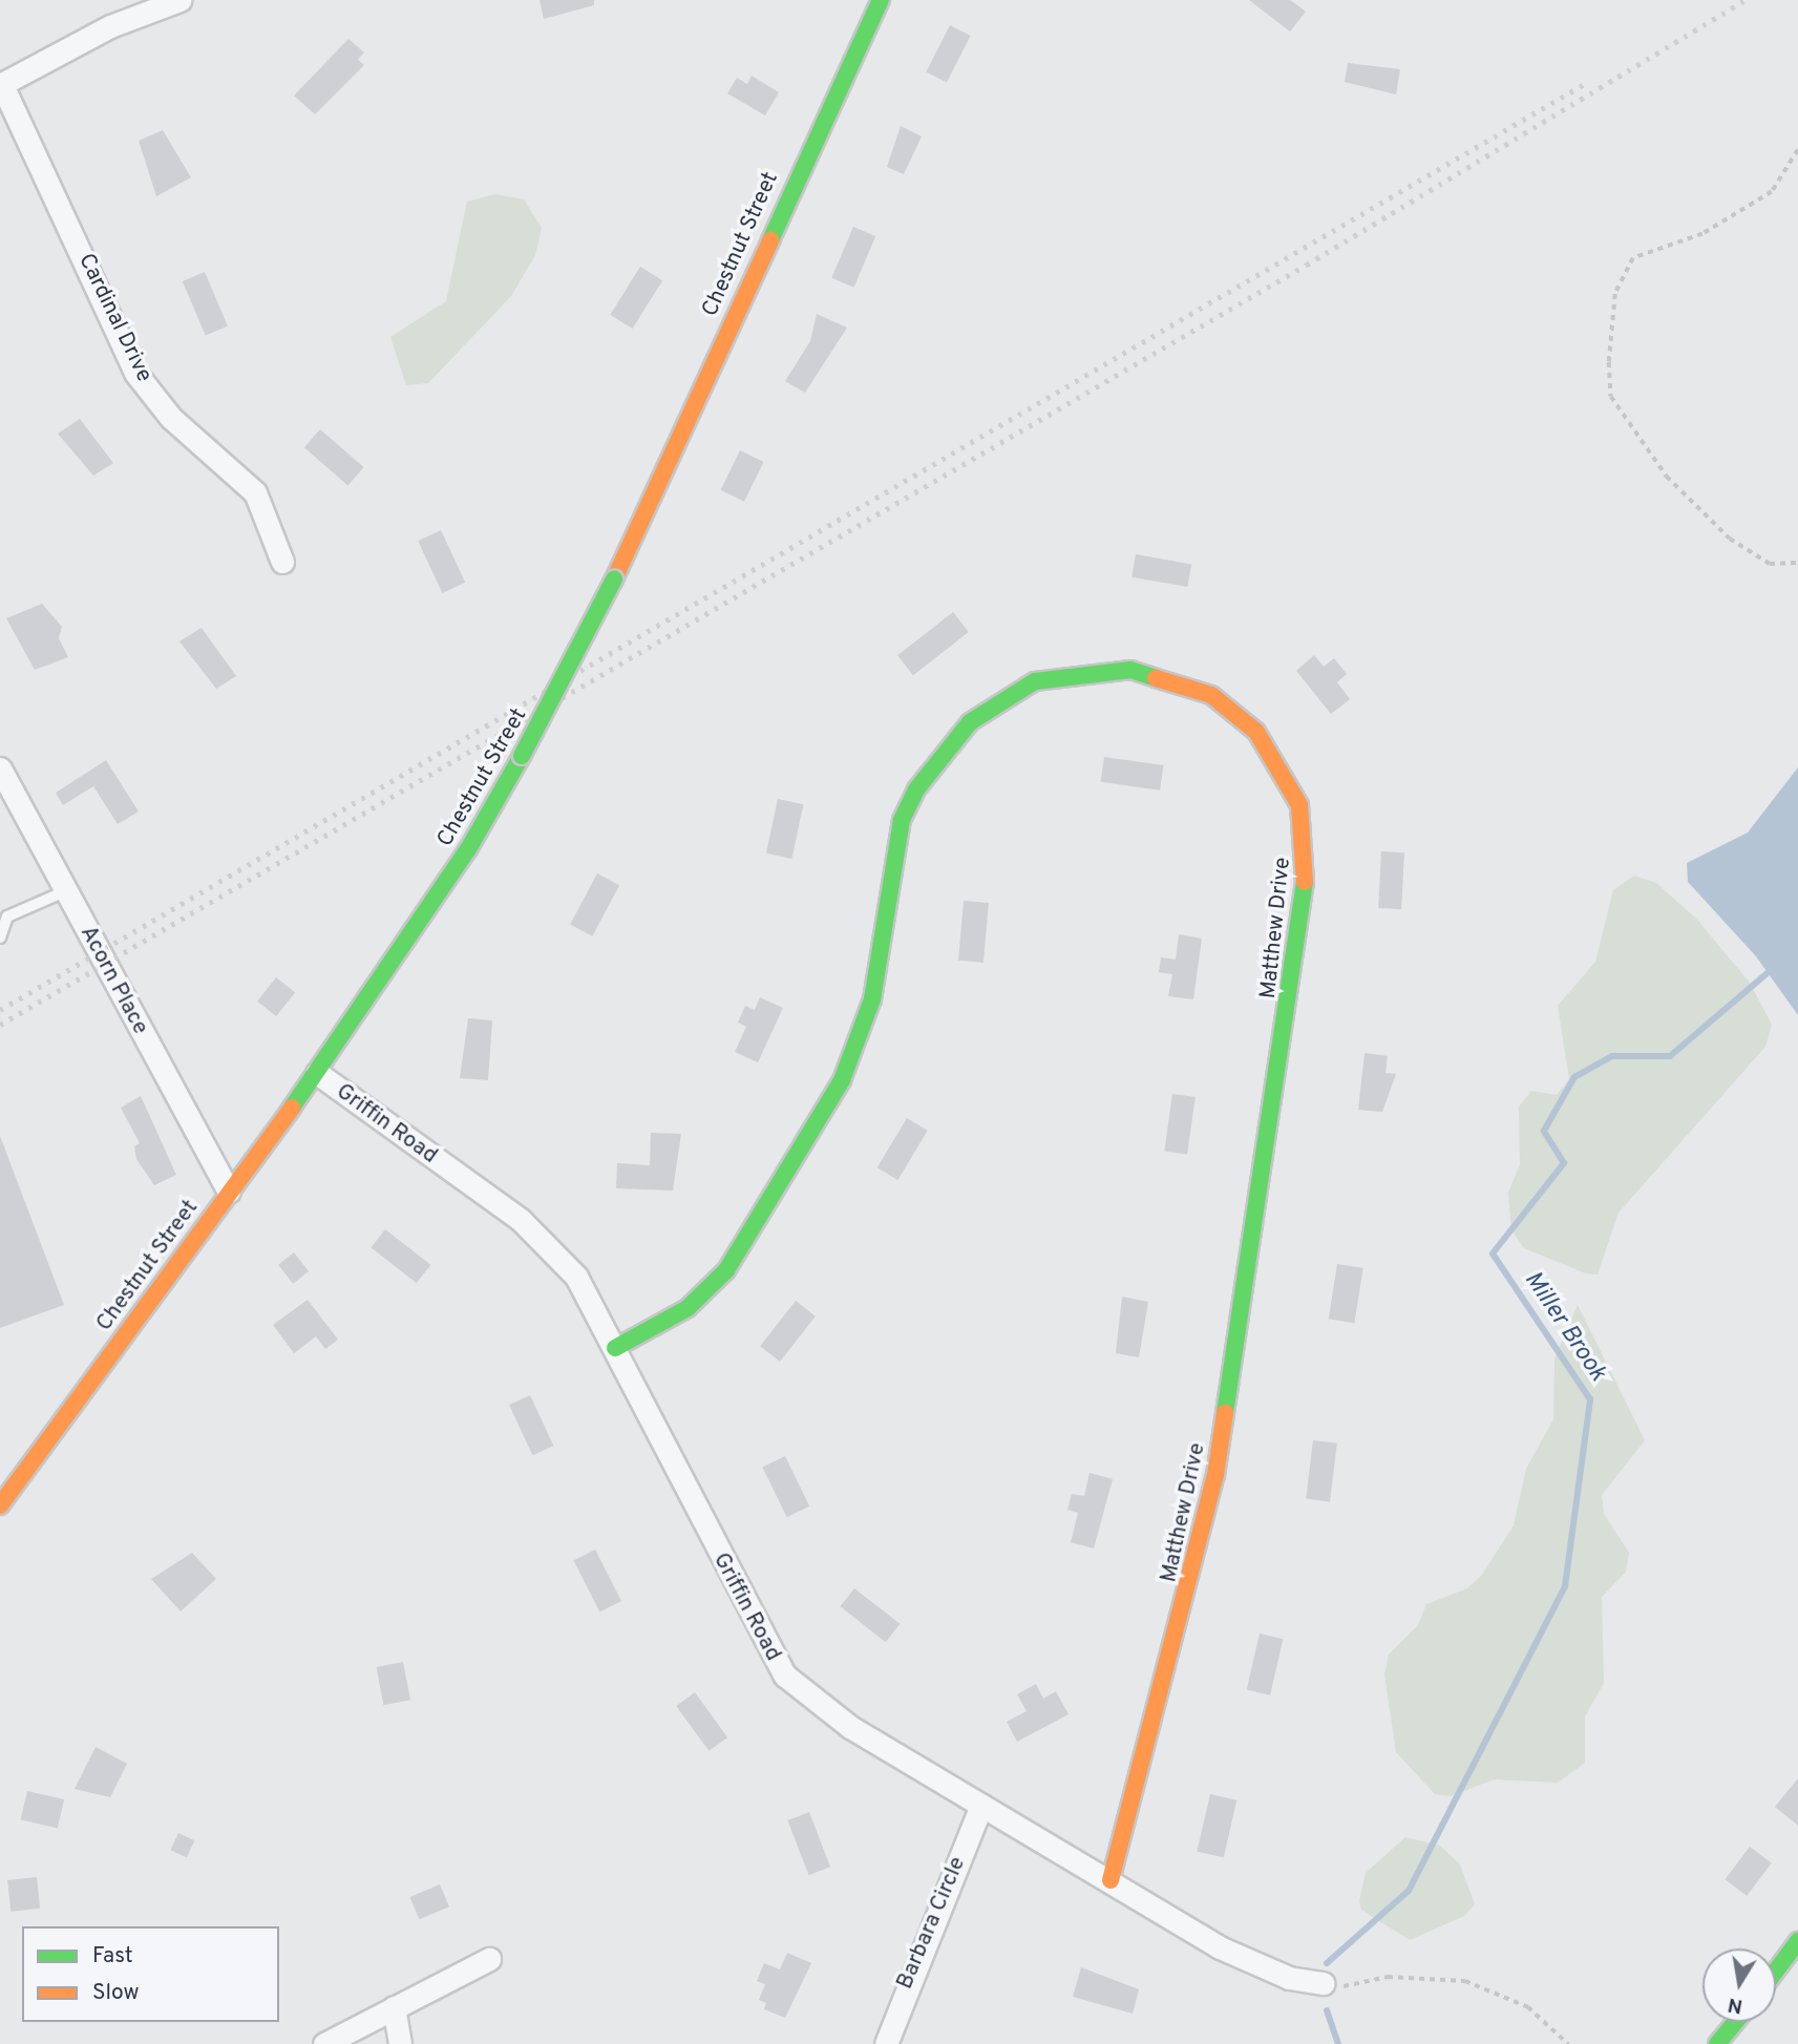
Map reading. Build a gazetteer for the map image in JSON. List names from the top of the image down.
{
  "streets": {
    "street": [
      "Chestnut Street",
      "Cardinal Drive",
      "Matthew Drive",
      "Acorn Place",
      "Griffin Road",
      "Barbara Circle"
    ]
  },
  "crossings": [
    ["Chestnut Street", "Acorn Place"],
    ["Chestnut Street", "Griffin Road"],
    ["Matthew Drive", "Griffin Road"],
    ["Griffin Road", "Barbara Circle"]
  ],
  "water": ["Miller Brook"],
  "legend": ["Fast", "Slow"],
  "north": "bottom"
}
